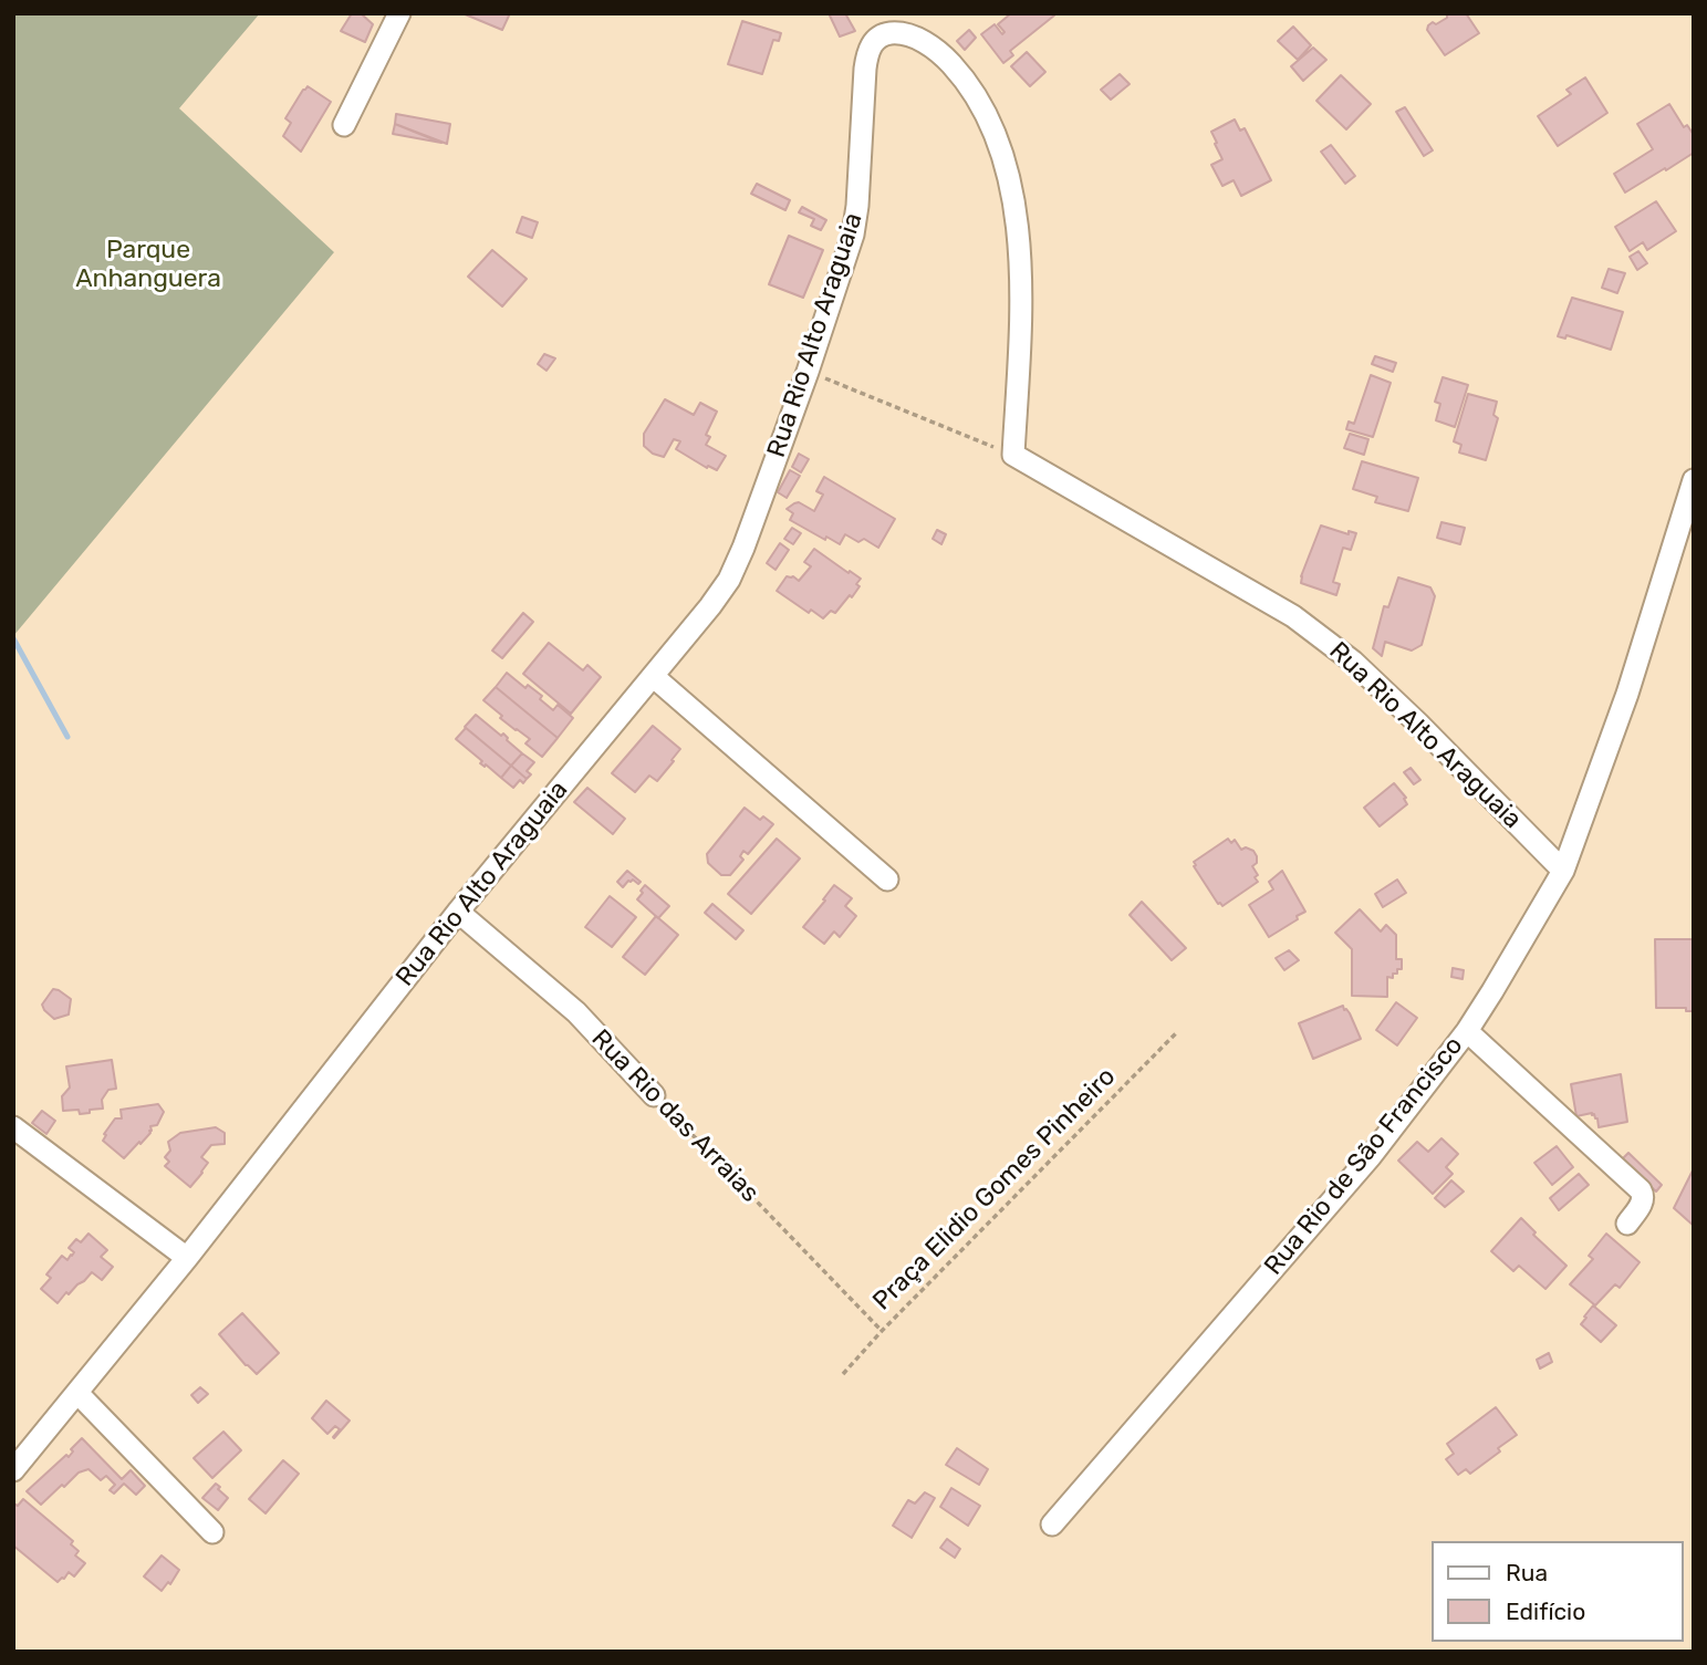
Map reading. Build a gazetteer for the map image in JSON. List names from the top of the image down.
{
  "streets": {
    "street": ["Rua Rio Alto Araguaia", "Rua Rio das Arraias", "Rua Rio de São Francisco"],
    "path": ["Praça Elidio Gomes Pinheiro"]
  },
  "crossings": [
    ["Rua Rio Alto Araguaia", "Rua Rio das Arraias"],
    ["Rua Rio Alto Araguaia", "Rua Rio de São Francisco"],
    ["Rua Rio das Arraias", "Praça Elidio Gomes Pinheiro"]
  ],
  "parks": ["Parque Anhanguera"],
  "legend": ["Rua", "Edifício"]
}
